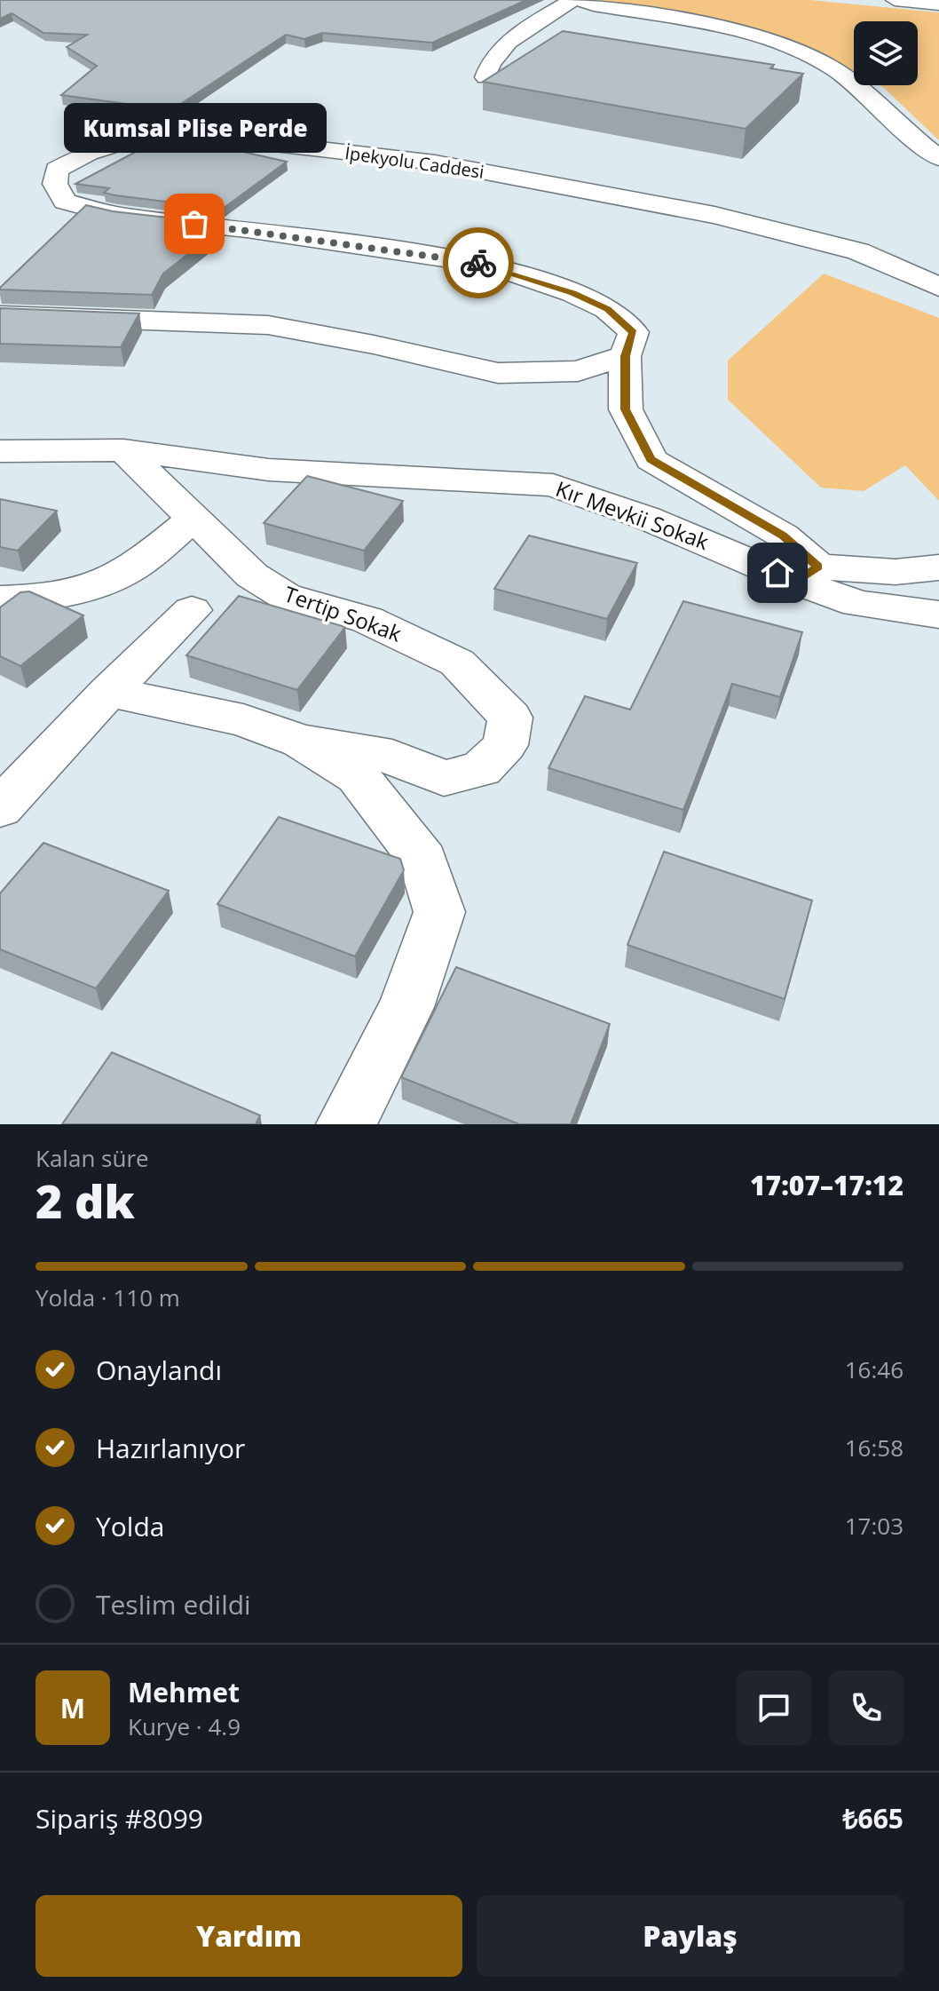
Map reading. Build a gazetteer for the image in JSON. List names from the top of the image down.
{
  "streets": {
    "street": ["İpekyolu Caddesi", "Kır Mevkii Sokak", "Tertip Sokak"]
  },
  "crossings": [
    ["İpekyolu Caddesi", "Kır Mevkii Sokak"],
    ["Kır Mevkii Sokak", "Tertip Sokak"]
  ],
  "places": ["Kumsal Plise Perde"],
  "page": {
    "bubble": "Kumsal Plise Perde",
    "heading": ["2 dk", "Kalan süre", "17:07–17:12"],
    "panel": [
      "Mehmet",
      "Kurye · 4.9",
      "Sipariş #8099",
      "₺665"
    ],
    "bar": "Yolda · 110 m",
    "list": [
      ["Onaylandı", "16:46"],
      ["Hazırlanıyor", "16:58"],
      ["Yolda", "17:03"],
      "Teslim edildi"
    ],
    "round": "M",
    "buttons": ["Yardım", "Paylaş"]
  }
}
